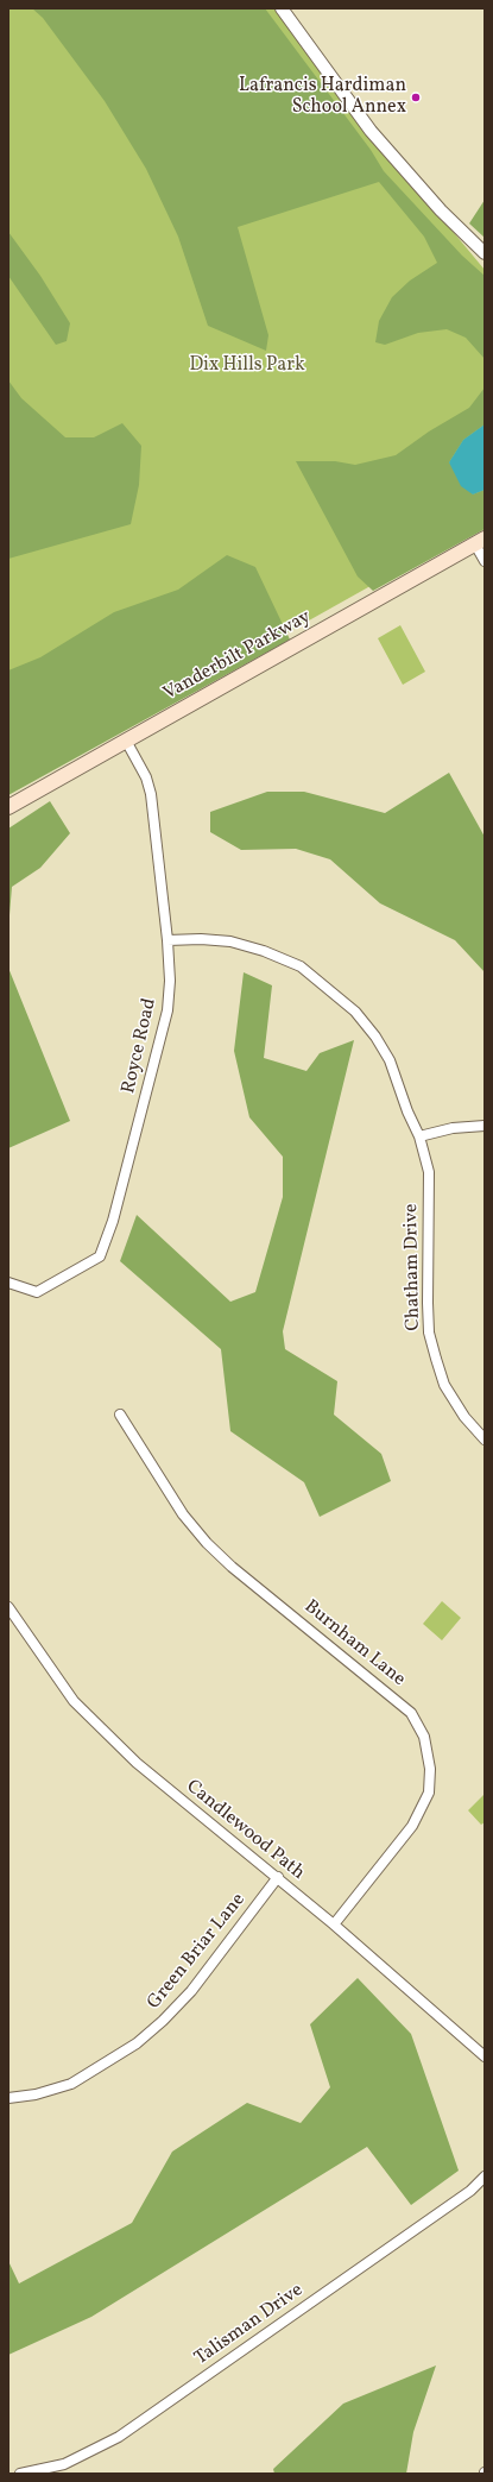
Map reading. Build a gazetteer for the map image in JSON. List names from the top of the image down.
{
  "streets": {
    "main road": ["Vanderbilt Parkway"],
    "street": [
      "Royce Road",
      "Chatham Drive",
      "Burnham Lane",
      "Candlewood Path",
      "Green Briar Lane",
      "Talisman Drive"
    ]
  },
  "crossings": [
    ["Vanderbilt Parkway", "Royce Road"],
    ["Royce Road", "Chatham Drive"],
    ["Burnham Lane", "Candlewood Path"],
    ["Candlewood Path", "Green Briar Lane"]
  ],
  "parks": ["Dix Hills Park"],
  "places": ["Lafrancis Hardiman School Annex"]
}
